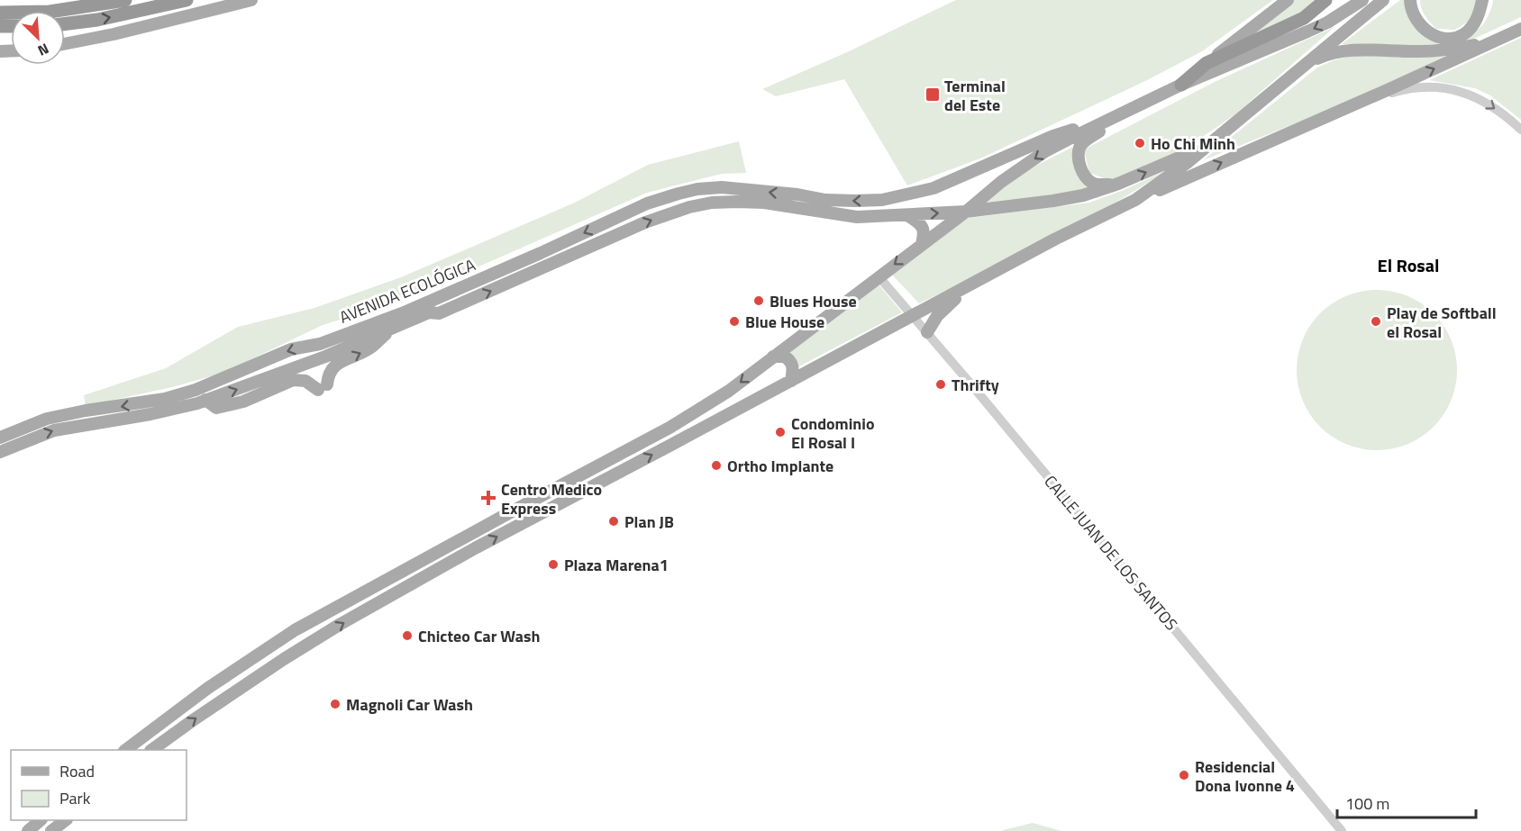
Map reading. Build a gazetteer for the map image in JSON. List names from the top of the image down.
{
  "streets": {
    "main road": ["AVENIDA ECOLÓGICA"],
    "street": ["CALLE JUAN DE LOS SANTOS"]
  },
  "districts": ["El Rosal"],
  "places": {
    "transit": ["Terminal del Este"],
    "other": [
      "Ho Chi Minh",
      "Blues House",
      "Blue House",
      "Play de Softball el Rosal",
      "Thrifty",
      "Condominio El Rosal I",
      "Ortho Implante",
      "Plan JB",
      "Plaza Marena1",
      "Chicteo Car Wash",
      "Magnoli Car Wash",
      "Residencial Dona Ivonne 4"
    ],
    "health": ["Centro Medico Express"]
  },
  "legend": ["Road", "Park"],
  "scale_bar": "100 m",
  "north": "bottom right"
}
